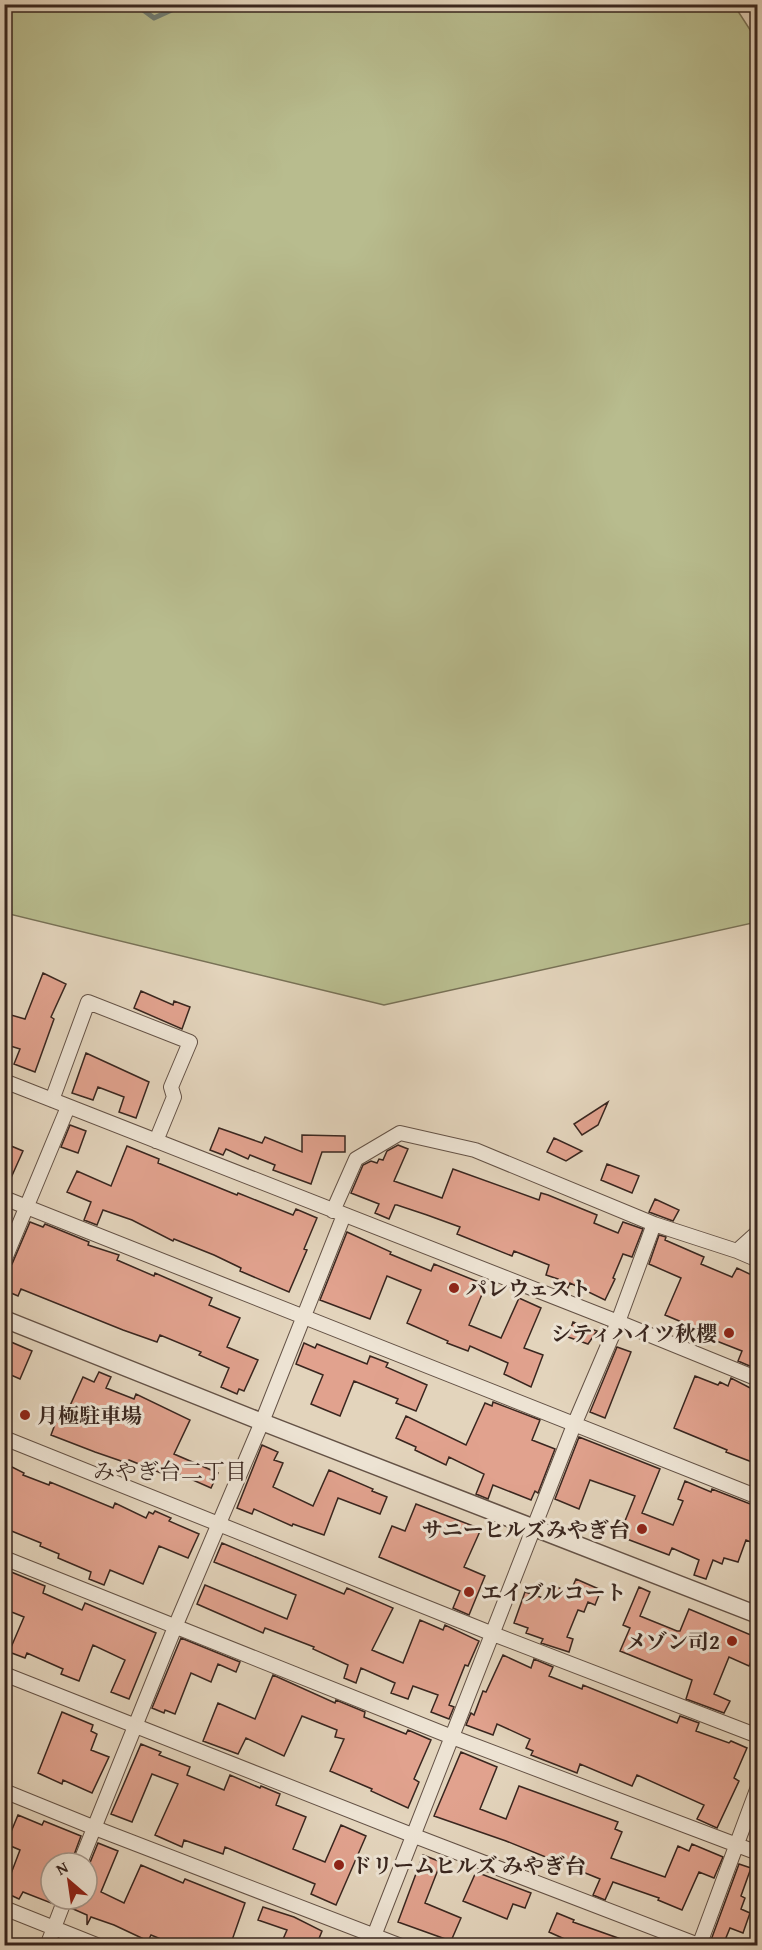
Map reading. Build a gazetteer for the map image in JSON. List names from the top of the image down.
{
  "districts": ["みやぎ台二丁目"],
  "places": [
    "パレウェスト",
    "シティハイツ秋櫻",
    "月極駐車場",
    "サニーヒルズみやぎ台",
    "エイブルコート",
    "メゾン司2",
    "ドリームヒルズ みやぎ台"
  ],
  "north": "top left"
}
